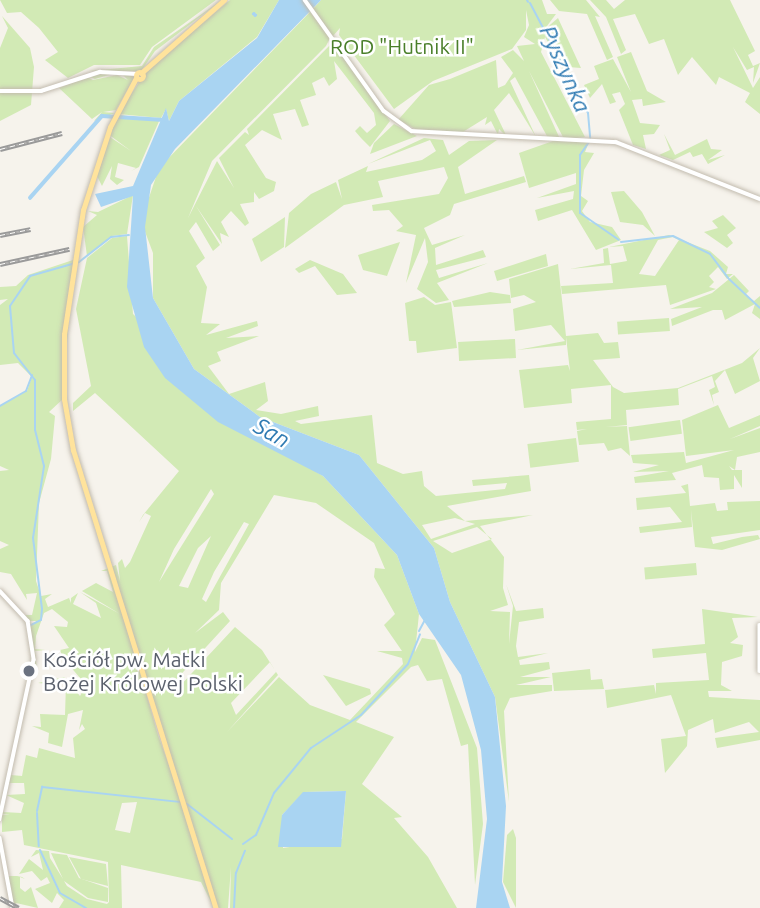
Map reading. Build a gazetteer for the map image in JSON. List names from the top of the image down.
{
  "water": ["Pyszynka", "San"],
  "parks": ["ROD \"Hutnik II\""],
  "places": ["Kościół pw. Matki Bożej Królowej Polski"]
}
